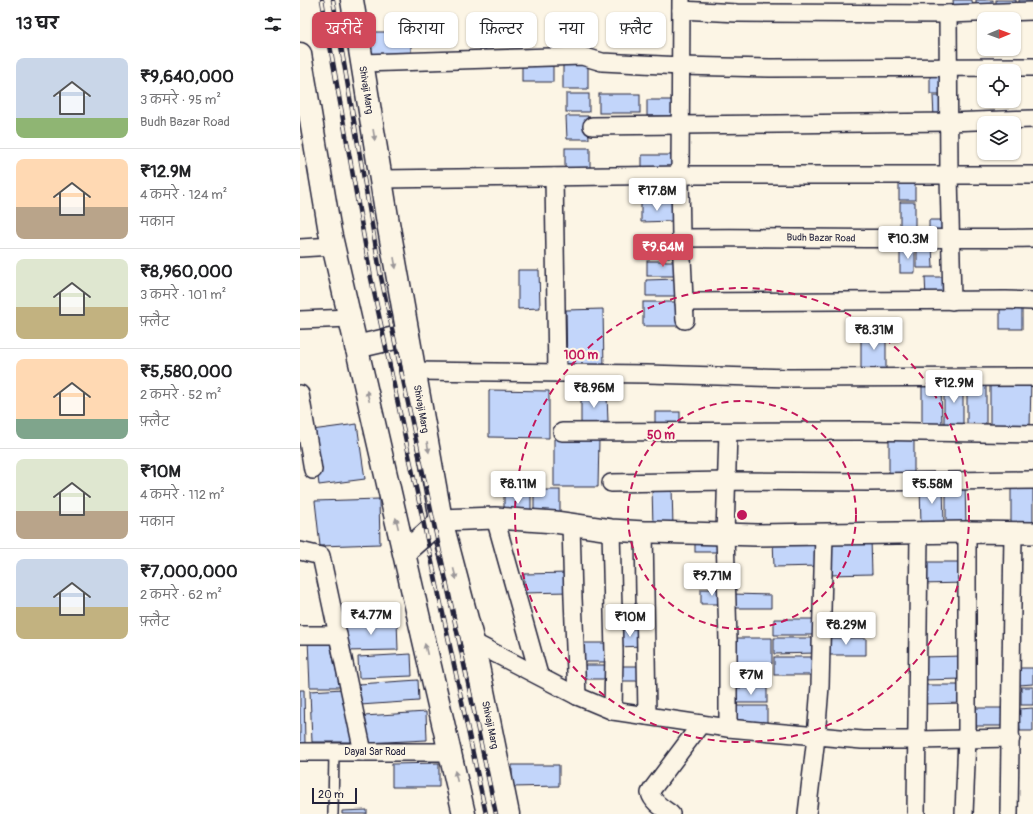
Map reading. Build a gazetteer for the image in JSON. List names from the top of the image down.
{
  "streets": {
    "main road": ["Shivaji Marg"],
    "street": ["Budh Bazar Road", "Dayal Sar Road"]
  },
  "scale_bar": "20 m",
  "north": "right",
  "page": {
    "heading": "13 घर",
    "chip": [
      "खरीदें",
      "किराया",
      "फ़िल्टर",
      "नया",
      "फ़्लैट"
    ],
    "list": [
      {
        "name": "₹9,640,000",
        "note": "3 कमरे · 95 m² · Budh Bazar Road"
      },
      {
        "name": "₹12.9M",
        "note": "4 कमरे · 124 m² · मकान"
      },
      {
        "name": "₹8,960,000",
        "note": "3 कमरे · 101 m² · फ़्लैट"
      },
      {
        "name": "₹5,580,000",
        "note": "2 कमरे · 52 m² · फ़्लैट"
      },
      {
        "name": "₹10M",
        "note": "4 कमरे · 112 m² · मकान"
      },
      {
        "name": "₹7,000,000",
        "note": "2 कमरे · 62 m² · फ़्लैट"
      }
    ],
    "price": [
      "₹17.8M",
      "₹10.3M",
      "₹9.64M",
      "₹8.31M",
      "₹12.9M",
      "₹8.96M",
      "₹8.11M",
      "₹5.58M",
      "₹9.71M",
      "₹4.77M",
      "₹10M",
      "₹8.29M",
      "₹7M"
    ],
    "scale": "20 m"
  },
  "rings": ["100 m", "50 m"]
}
